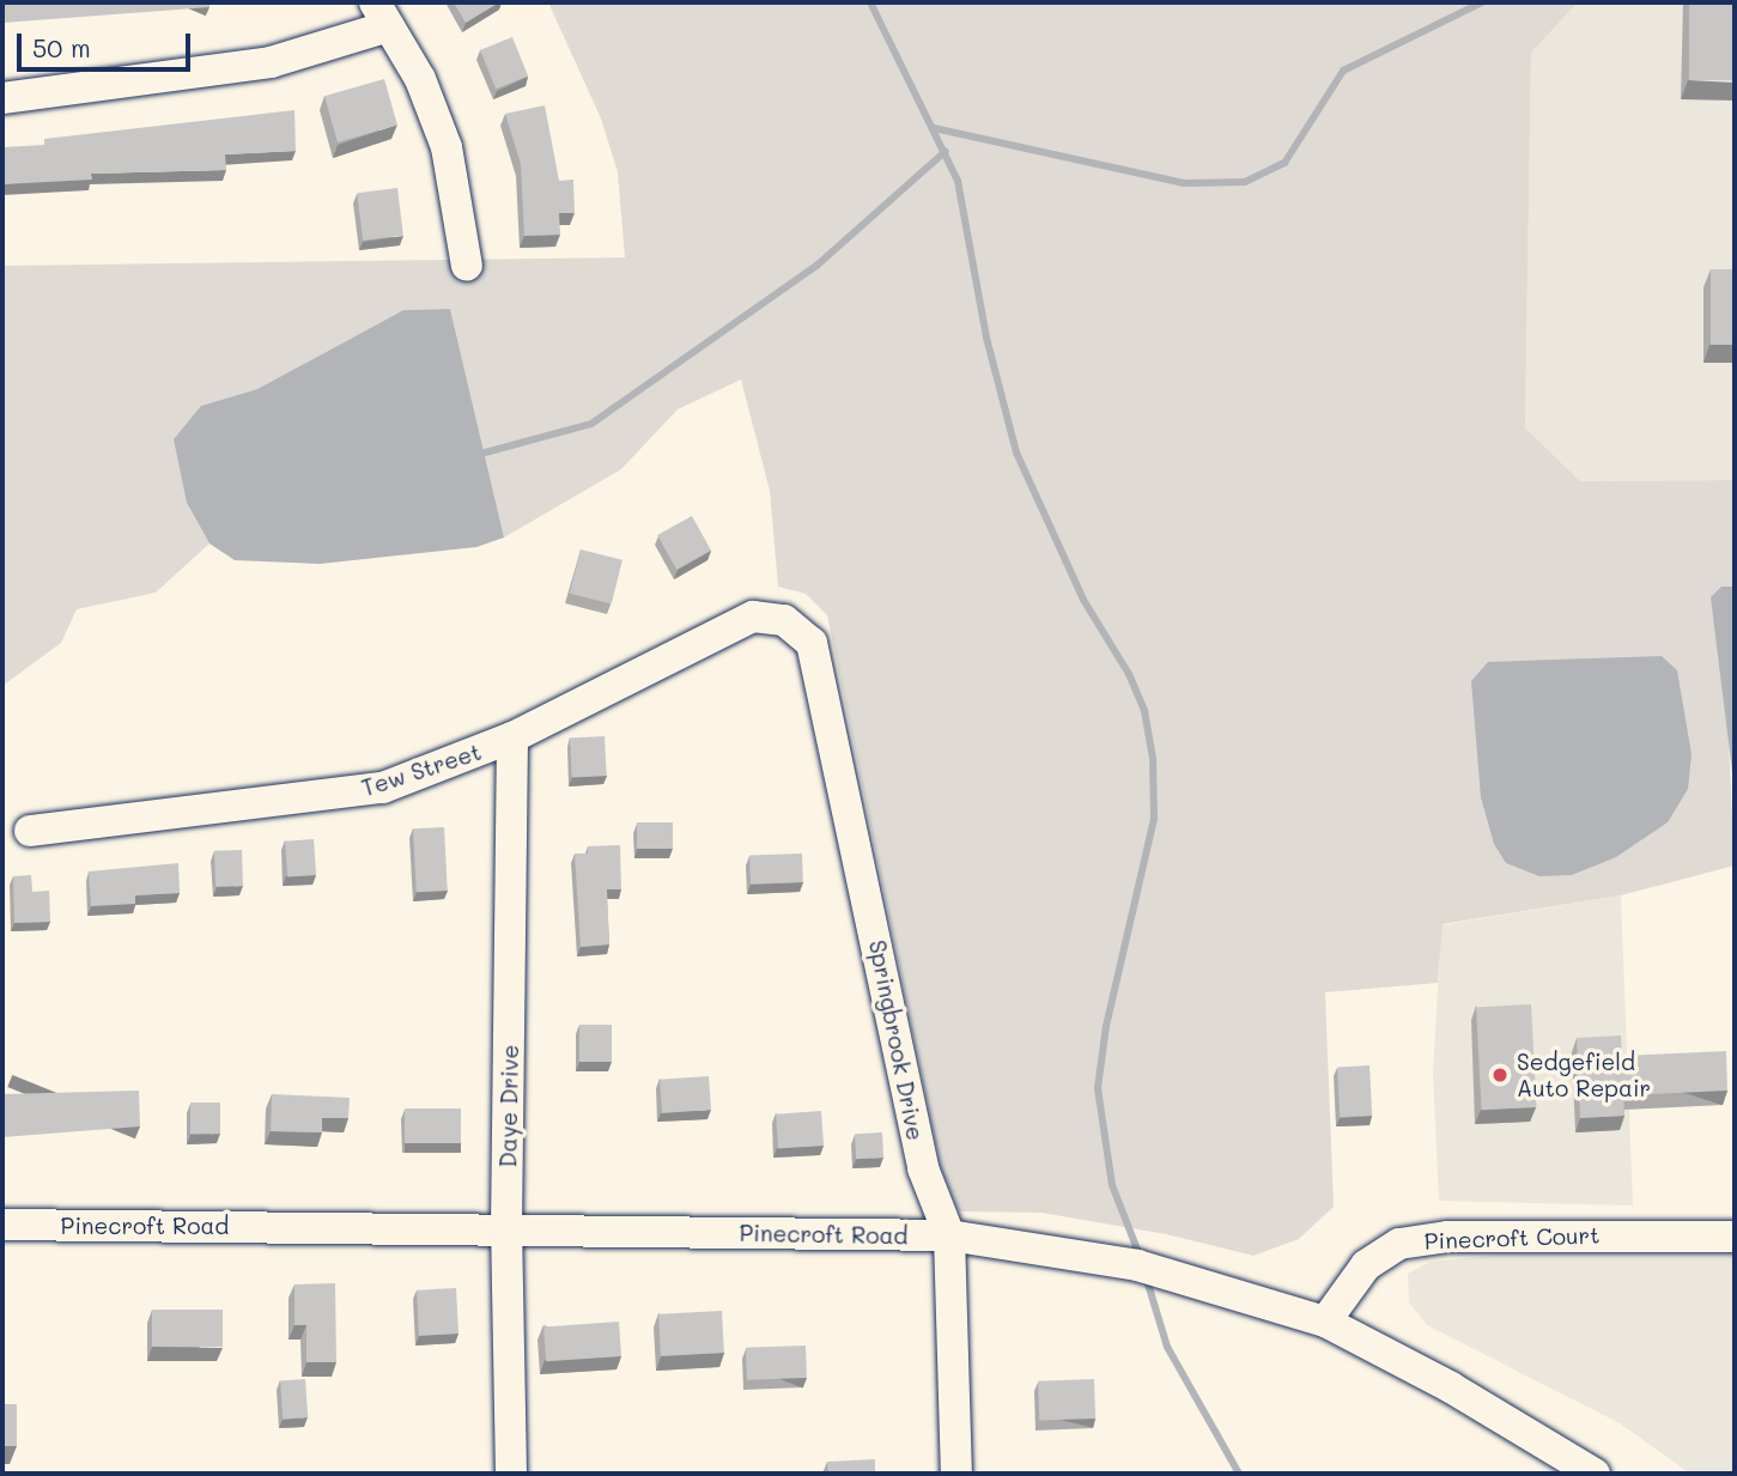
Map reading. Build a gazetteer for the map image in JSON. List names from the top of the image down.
{
  "streets": {
    "street": [
      "Tew Street",
      "Springbrook Drive",
      "Daye Drive",
      "Pinecroft Road",
      "Pinecroft Court"
    ]
  },
  "crossings": [
    ["Tew Street", "Springbrook Drive"],
    ["Tew Street", "Daye Drive"],
    ["Springbrook Drive", "Pinecroft Road"],
    ["Daye Drive", "Pinecroft Road"],
    ["Pinecroft Road", "Pinecroft Court"]
  ],
  "places": ["Sedgefield Auto Repair"],
  "scale_bar": "50 m"
}
